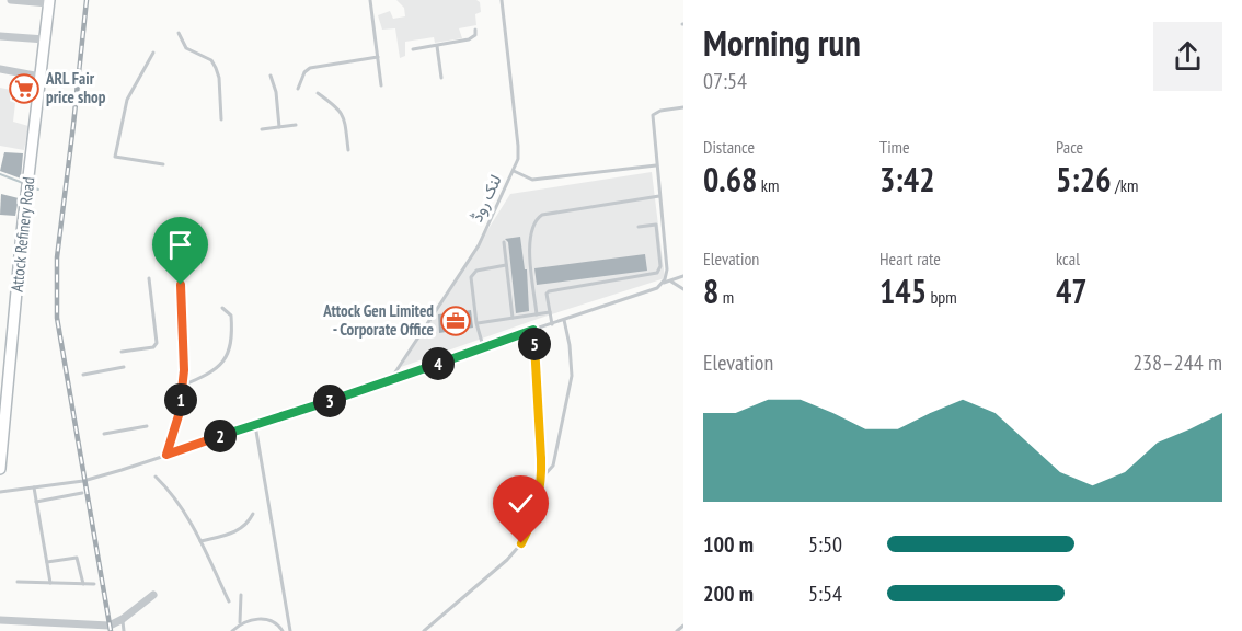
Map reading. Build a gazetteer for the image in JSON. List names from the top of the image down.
{
  "streets": {
    "street": ["Attock Refinery Road"],
    "lane": ["لنک روڈ"]
  },
  "places": {
    "supermarket": ["ARL Fair price shop"],
    "office": ["Attock Gen Limited - Corporate Office"]
  },
  "page": {
    "heading": ["Morning run", "07:54"],
    "stats": [
      ["Distance", "0.68 km"],
      ["Time", "3:42"],
      ["Pace", "5:26 /km"],
      ["Elevation", "8 m"],
      ["Heart rate", "145 bpm"],
      ["kcal", "47"]
    ],
    "pins": [
      "5",
      "4",
      "1",
      "3",
      "2"
    ],
    "chart": ["Elevation", "238–244 m"],
    "list": [
      {
        "name": "100 m",
        "note": "5:50"
      },
      {
        "name": "200 m",
        "note": "5:54"
      }
    ]
  }
}
